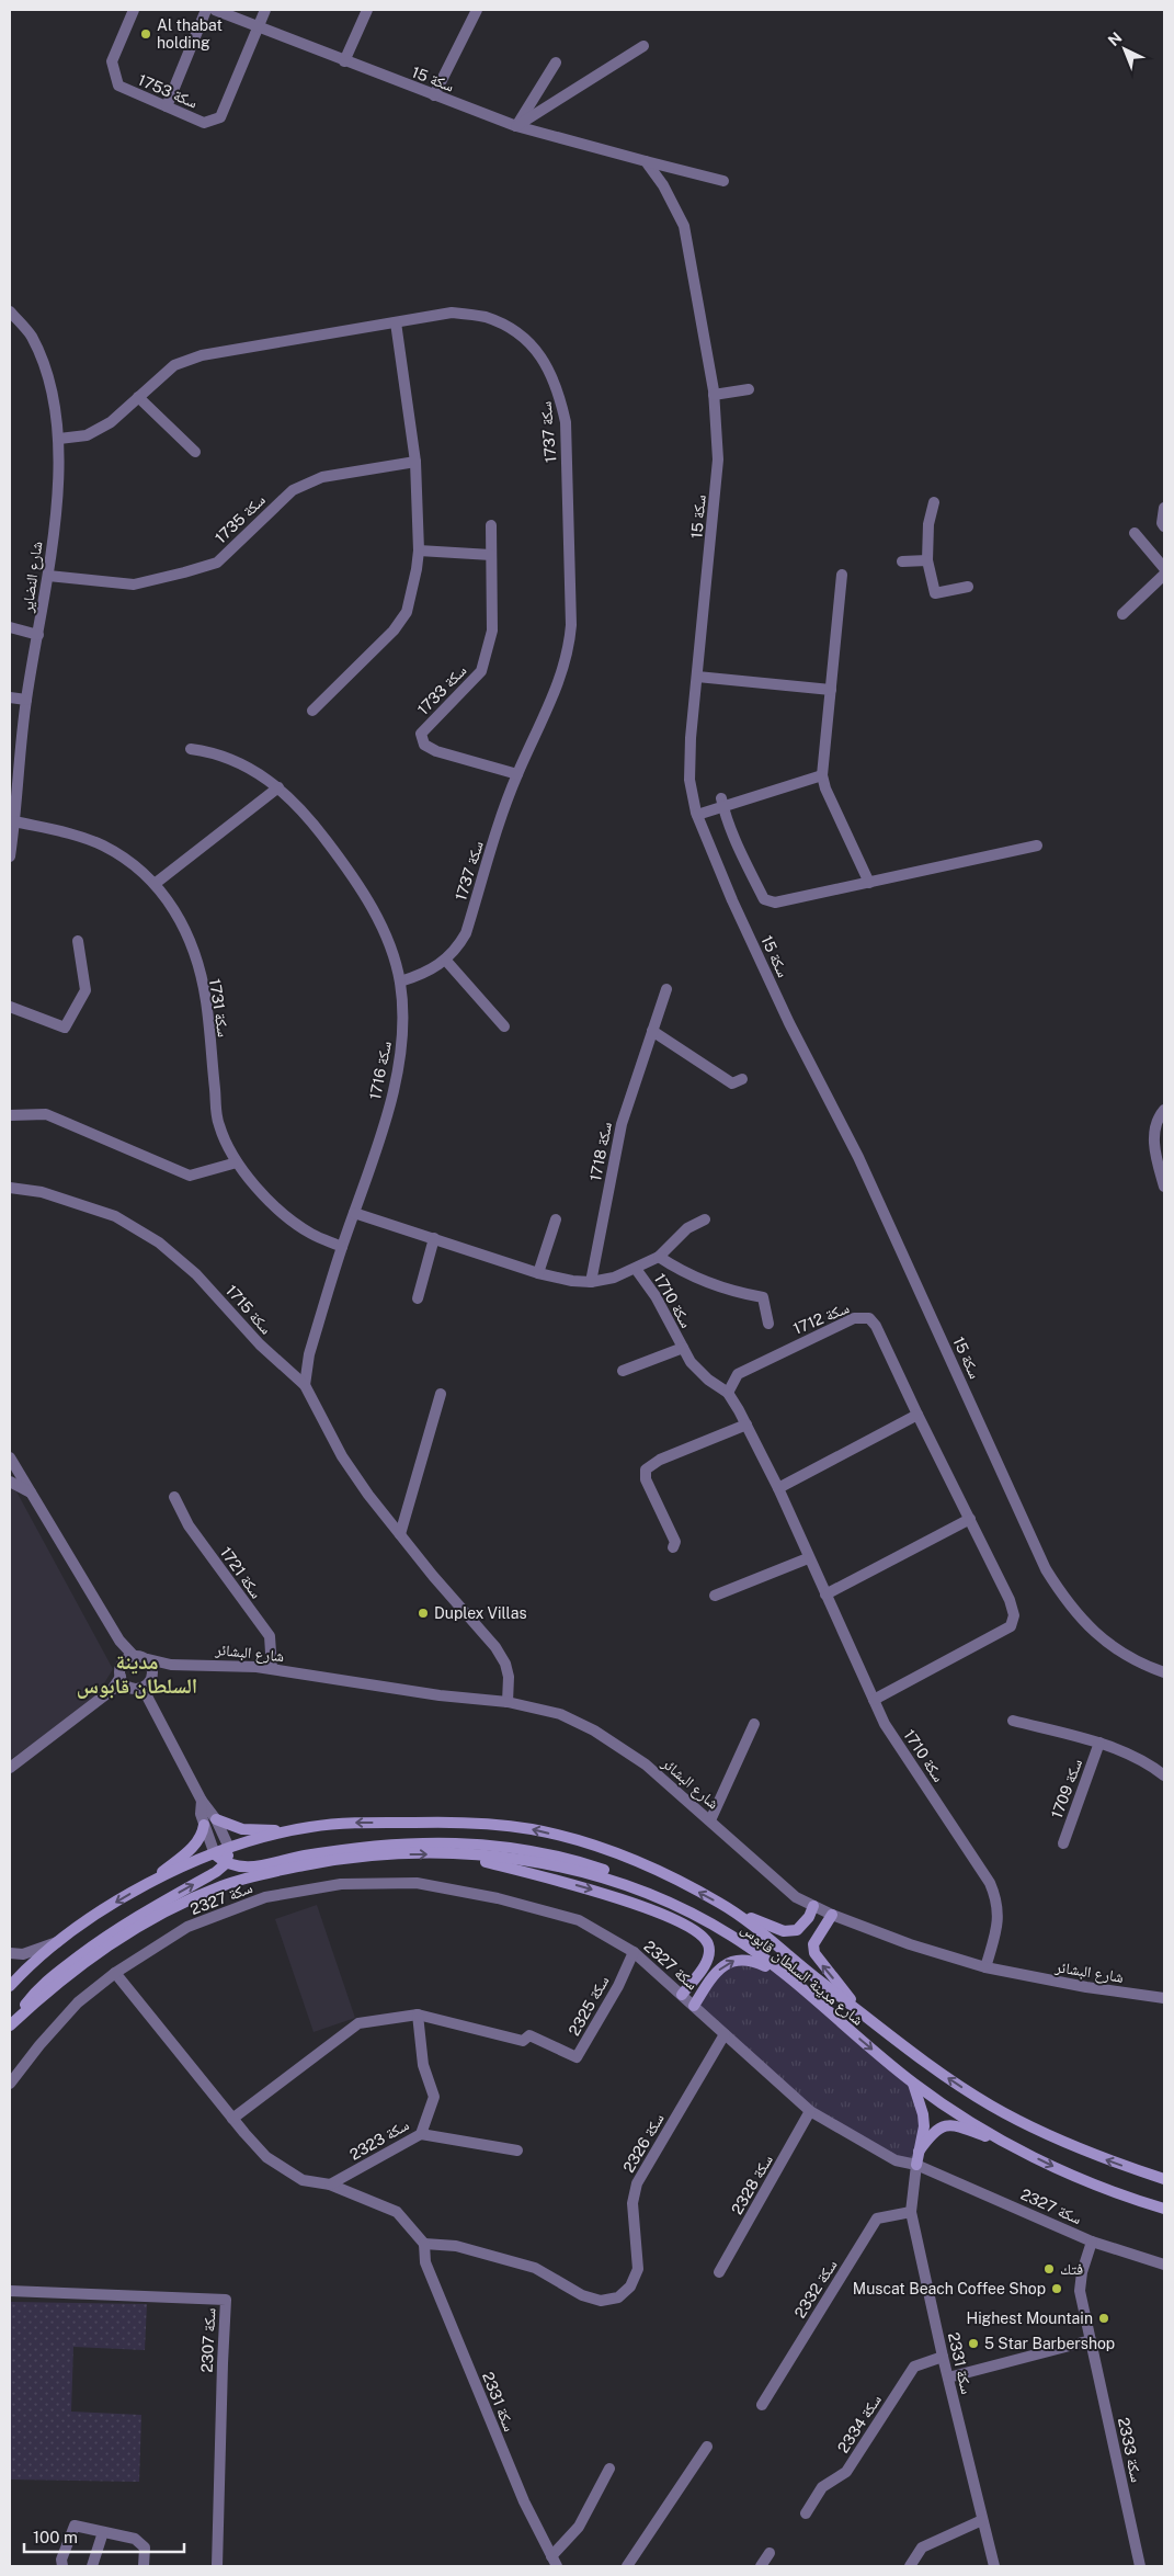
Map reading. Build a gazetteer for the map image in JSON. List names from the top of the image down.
{
  "streets": {
    "main road": ["شارع مدينة السلطان قابوس"],
    "street": [
      "سكة 15",
      "سكة 1753",
      "سكة 1737",
      "سكة 1735",
      "شارع النضاير",
      "سكة 1733",
      "سكة 1731",
      "سكة 1716",
      "سكة 1718",
      "سكة 1710",
      "سكة 1715",
      "سكة 1712",
      "سكة 1721",
      "شارع البشائر",
      "سكة 1709",
      "سكة 2327",
      "سكة 2325",
      "سكة 2323",
      "سكة 2326",
      "سكة 2328",
      "سكة 2332",
      "سكة 2307",
      "سكة 2331",
      "سكة 2334",
      "سكة 2333"
    ]
  },
  "crossings": [
    ["سكة 15", "سكة 1753"],
    ["سكة 1737", "شارع النضاير"],
    ["سكة 1737", "سكة 1733"],
    ["سكة 1737", "سكة 1716"],
    ["سكة 1735", "شارع النضاير"],
    ["شارع النضاير", "سكة 1731"],
    ["سكة 1731", "سكة 1716"],
    ["سكة 1716", "سكة 1715"],
    ["سكة 1710", "سكة 1712"],
    ["سكة 1710", "شارع البشائر"],
    ["سكة 1715", "شارع البشائر"],
    ["سكة 1721", "شارع البشائر"],
    ["سكة 2327", "سكة 2325"],
    ["سكة 2327", "سكة 2326"],
    ["سكة 2327", "سكة 2328"],
    ["سكة 2327", "سكة 2331"],
    ["سكة 2327", "سكة 2333"],
    ["سكة 2325", "سكة 2323"],
    ["سكة 2326", "سكة 2331"],
    ["سكة 2332", "سكة 2331"],
    ["سكة 2331", "سكة 2334"]
  ],
  "districts": ["مدينة السلطان قابوس"],
  "places": [
    "Al thabat holding",
    "Duplex Villas",
    "فتك",
    "Muscat Beach Coffee Shop",
    "Highest Mountain",
    "5 Star Barbershop"
  ],
  "scale_bar": "100 m",
  "north": "top left"
}
